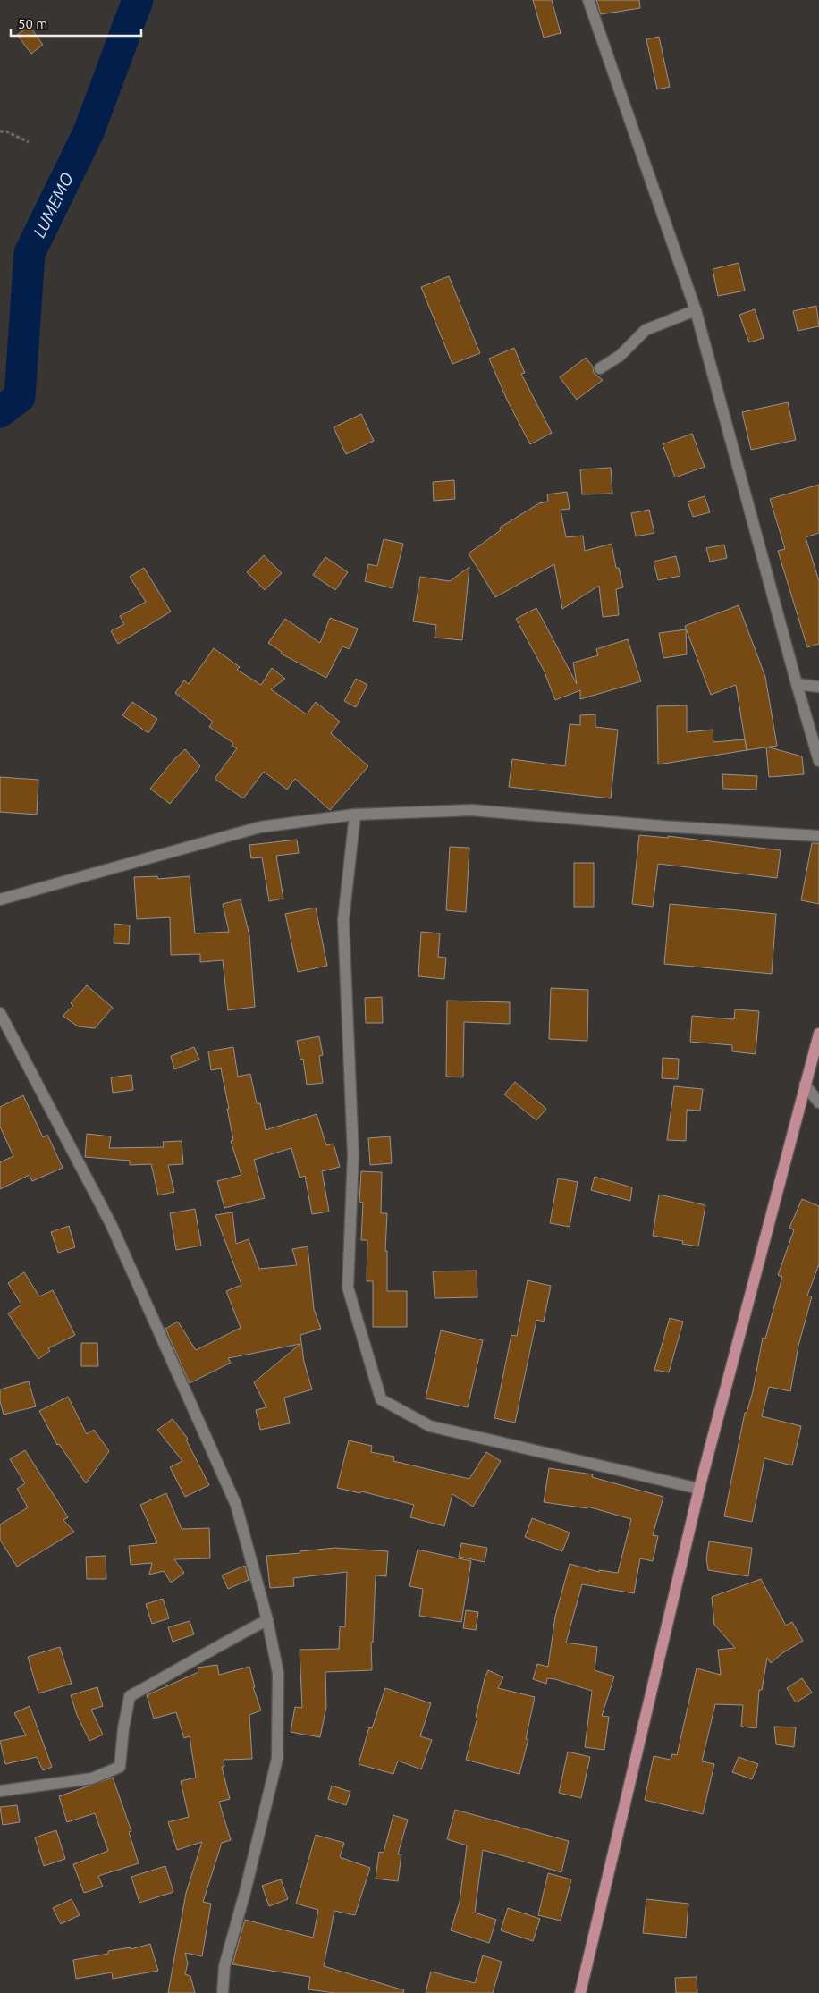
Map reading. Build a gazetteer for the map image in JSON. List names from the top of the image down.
{
  "water": ["LUMEMO"],
  "scale_bar": "50 m"
}
